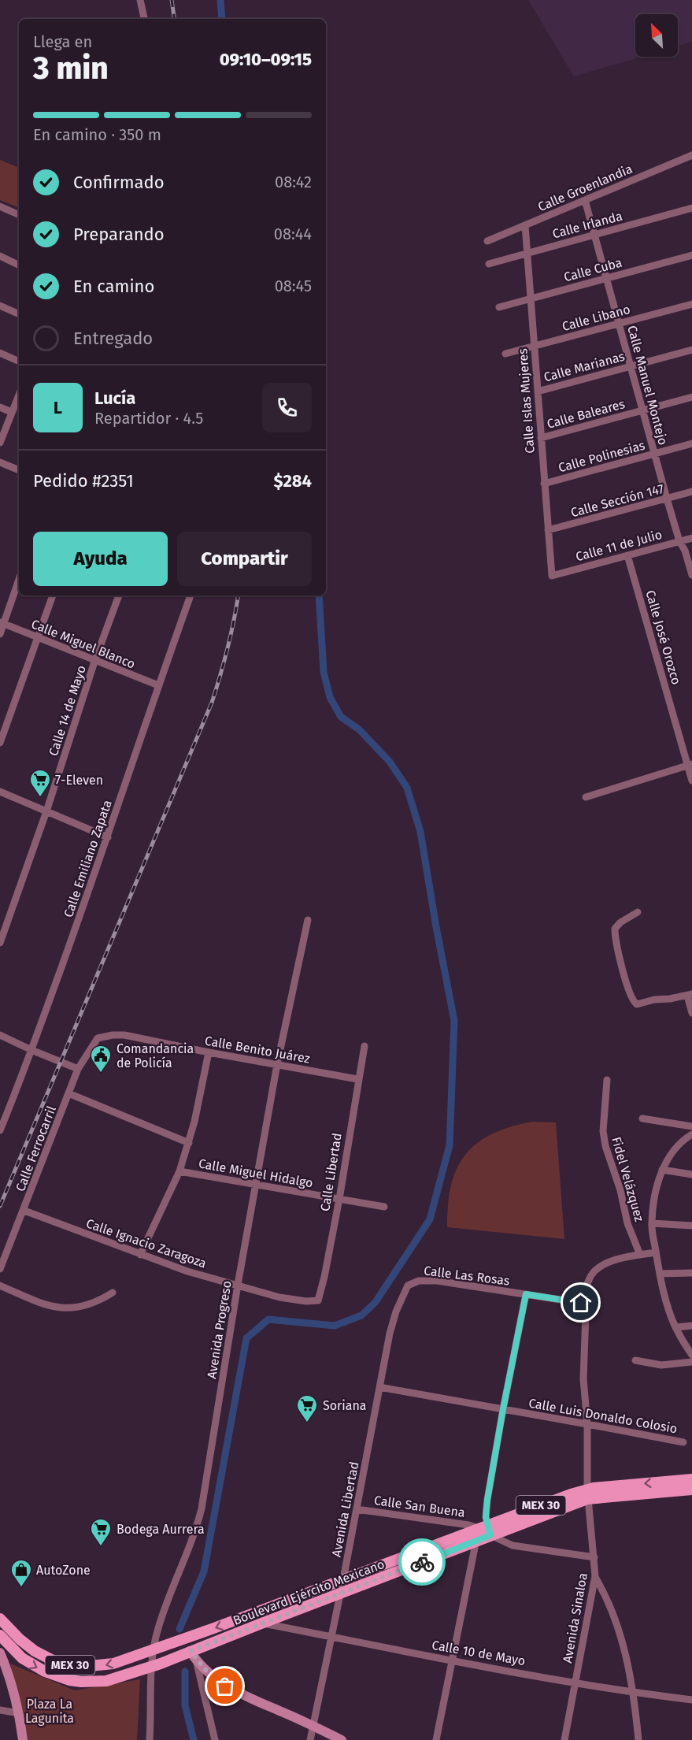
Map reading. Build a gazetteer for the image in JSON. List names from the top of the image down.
{
  "streets": {
    "main road": ["MEX 30", "Boulevard Ejército Mexicano"],
    "street": [
      "Calle Groenlandia",
      "Calle Irlanda",
      "Calle Cuba",
      "Calle Libano",
      "Calle Marianas",
      "Calle Manuel Montejo",
      "Calle Islas Mujeres",
      "Calle Baleares",
      "Calle Polinesias",
      "Calle Sección 147",
      "Calle 11 de Julio",
      "Calle José Orozco",
      "Calle Miguel Blanco",
      "Calle 14 de Mayo",
      "Calle Emiliano Zapata",
      "Calle Benito Juárez",
      "Calle Ferrocarril",
      "Calle Libertad",
      "Calle Miguel Hidalgo",
      "Fidel Velázquez",
      "Calle Ignacio Zaragoza",
      "Calle Las Rosas",
      "Avenida Progreso",
      "Calle Luis Donaldo Colosio",
      "Calle San Buena",
      "Avenida Libertad",
      "Avenida Sinaloa",
      "Calle 10 de Mayo"
    ]
  },
  "crossings": [
    ["Calle Groenlandia", "Calle Manuel Montejo"],
    ["Calle Groenlandia", "Calle Islas Mujeres"],
    ["Calle Irlanda", "Calle Manuel Montejo"],
    ["Calle Irlanda", "Calle Islas Mujeres"],
    ["Calle Cuba", "Calle Manuel Montejo"],
    ["Calle Cuba", "Calle Islas Mujeres"],
    ["Calle Libano", "Calle Manuel Montejo"],
    ["Calle Libano", "Calle Islas Mujeres"],
    ["Calle Marianas", "Calle Manuel Montejo"],
    ["Calle Marianas", "Calle Islas Mujeres"],
    ["Calle Manuel Montejo", "Calle Baleares"],
    ["Calle Manuel Montejo", "Calle Polinesias"],
    ["Calle Manuel Montejo", "Calle Sección 147"],
    ["Calle Manuel Montejo", "Calle 11 de Julio"],
    ["Calle Islas Mujeres", "Calle Baleares"],
    ["Calle Islas Mujeres", "Calle Polinesias"],
    ["Calle Islas Mujeres", "Calle Sección 147"],
    ["Calle Islas Mujeres", "Calle 11 de Julio"],
    ["Calle 11 de Julio", "Calle José Orozco"],
    ["Calle Miguel Blanco", "Calle 14 de Mayo"],
    ["Calle Miguel Blanco", "Calle Emiliano Zapata"],
    ["Calle Benito Juárez", "Calle Ferrocarril"],
    ["Calle Benito Juárez", "Calle Libertad"],
    ["Calle Benito Juárez", "Avenida Progreso"],
    ["Calle Ferrocarril", "Calle Ignacio Zaragoza"],
    ["Calle Libertad", "Calle Miguel Hidalgo"],
    ["Calle Libertad", "Calle Ignacio Zaragoza"],
    ["Calle Miguel Hidalgo", "Avenida Progreso"],
    ["Calle Ignacio Zaragoza", "Avenida Progreso"],
    ["Calle Las Rosas", "Avenida Libertad"],
    ["Calle Las Rosas", "Avenida Sinaloa"],
    ["Avenida Progreso", "Boulevard Ejército Mexicano"],
    ["Calle Luis Donaldo Colosio", "Avenida Libertad"],
    ["Calle Luis Donaldo Colosio", "Avenida Sinaloa"],
    ["Calle San Buena", "Avenida Libertad"],
    ["Calle San Buena", "Boulevard Ejército Mexicano"],
    ["Calle San Buena", "Avenida Sinaloa"],
    ["Avenida Libertad", "Boulevard Ejército Mexicano"],
    ["Avenida Libertad", "Calle 10 de Mayo"],
    ["Boulevard Ejército Mexicano", "Avenida Sinaloa"],
    ["Boulevard Ejército Mexicano", "Calle 10 de Mayo"],
    ["Avenida Sinaloa", "Calle 10 de Mayo"]
  ],
  "parks": ["Plaza La Lagunita"],
  "places": {
    "supermarket": ["7-Eleven", "Soriana", "Bodega Aurrera"],
    "public building": ["Comandancia de Policía"],
    "shop": ["AutoZone"]
  },
  "north": "top left",
  "page": {
    "heading": ["3 min", "Llega en", "09:10–09:15"],
    "panel": [
      "Lucía",
      "Repartidor · 4.5",
      "Pedido #2351",
      "$284"
    ],
    "bar": "En camino · 350 m",
    "list": [
      ["Confirmado", "08:42"],
      ["Preparando", "08:44"],
      ["En camino", "08:45"],
      "Entregado"
    ],
    "round": "L",
    "buttons": ["Ayuda", "Compartir"]
  }
}
